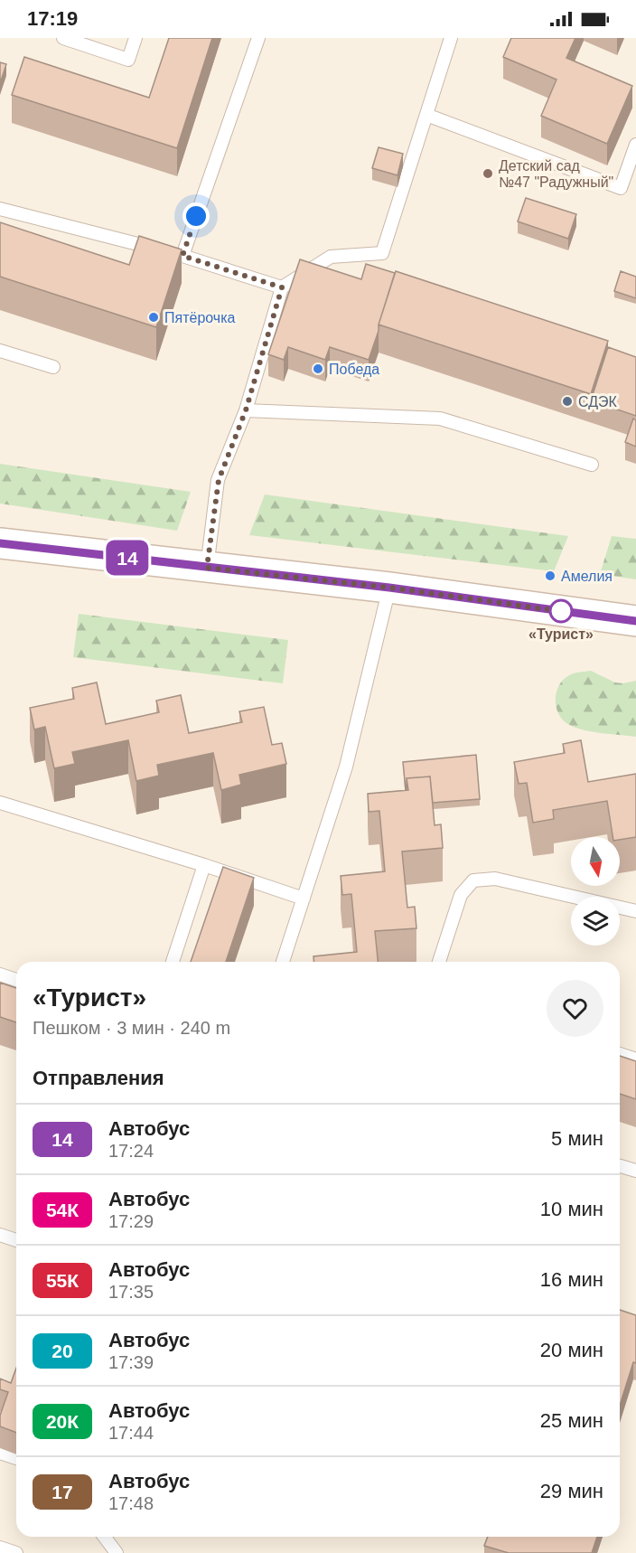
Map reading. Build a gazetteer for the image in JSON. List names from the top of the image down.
{
  "places": [
    "Детский сад №47 \"Радужный\"",
    "Пятёрочка",
    "Победа",
    "СДЭК",
    "Амелия",
    "«Турист»"
  ],
  "lines": ["bus line 14"],
  "north": "bottom",
  "page": {
    "status": "17:19",
    "on_map": "14",
    "heading": [
      ["«Турист»", "Пешком · 3 мин · 240 m"],
      "Отправления"
    ],
    "list": [
      {
        "mark": "14",
        "name": "Автобус",
        "note": "17:24",
        "value": "5 мин"
      },
      {
        "mark": "54К",
        "name": "Автобус",
        "note": "17:29",
        "value": "10 мин"
      },
      {
        "mark": "55К",
        "name": "Автобус",
        "note": "17:35",
        "value": "16 мин"
      },
      {
        "mark": "20",
        "name": "Автобус",
        "note": "17:39",
        "value": "20 мин"
      },
      {
        "mark": "20К",
        "name": "Автобус",
        "note": "17:44",
        "value": "25 мин"
      },
      {
        "mark": "17",
        "name": "Автобус",
        "note": "17:48",
        "value": "29 мин"
      }
    ]
  }
}
